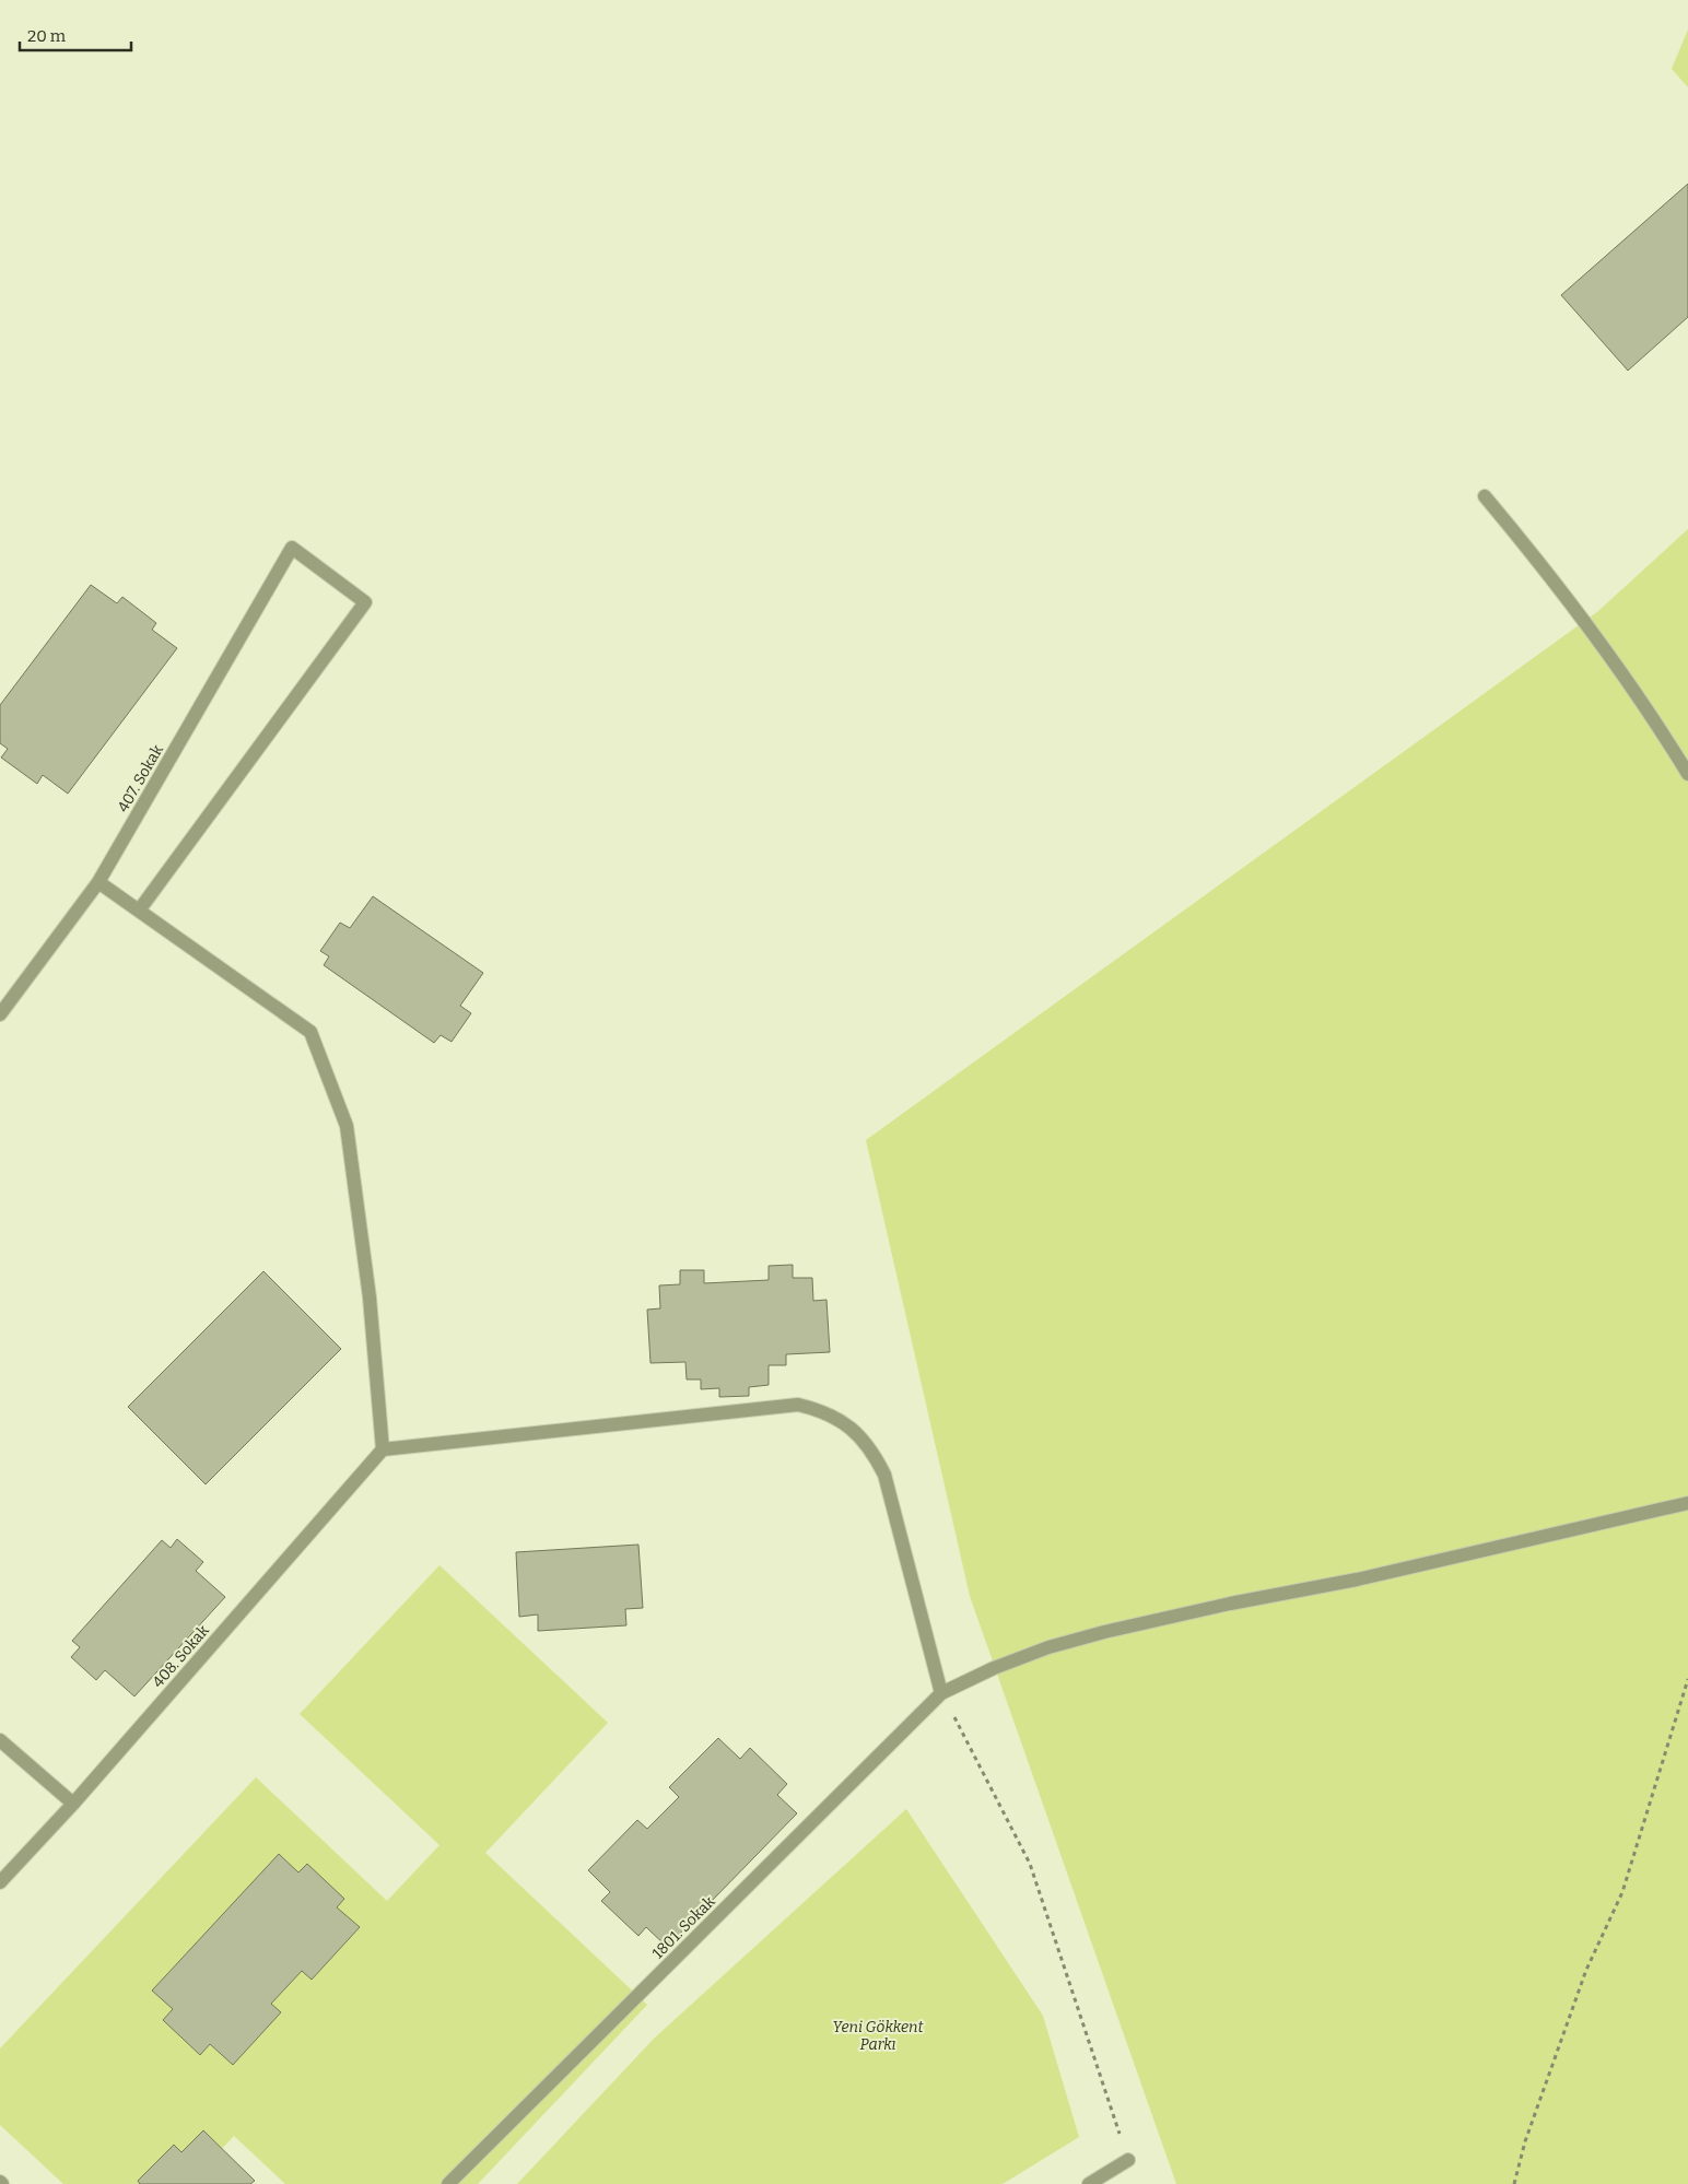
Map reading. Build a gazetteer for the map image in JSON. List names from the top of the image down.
{
  "streets": {
    "street": ["407. Sokak", "408. Sokak", "1801. Sokak"]
  },
  "parks": ["Yeni Gökkent Parkı"],
  "scale_bar": "20 m"
}
